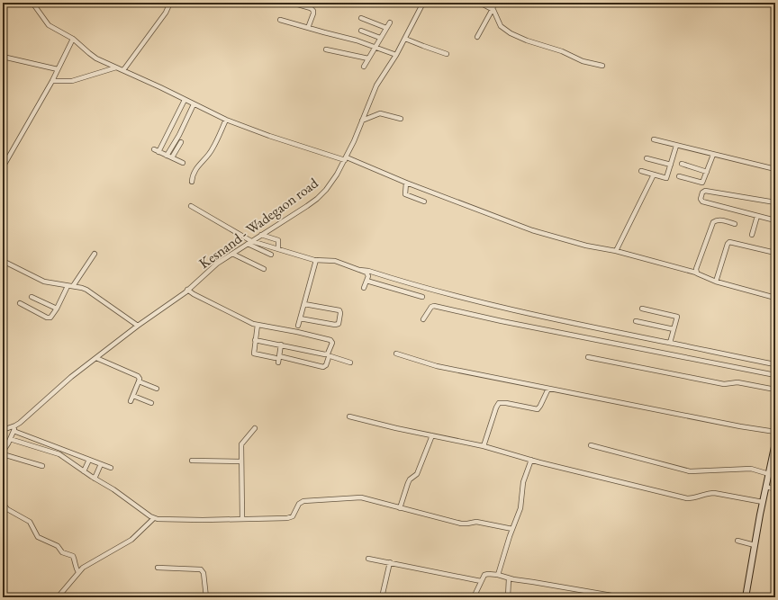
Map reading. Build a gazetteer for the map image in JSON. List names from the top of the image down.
{
  "streets": {
    "street": ["Kesnand - Wadegaon road"]
  }
}
